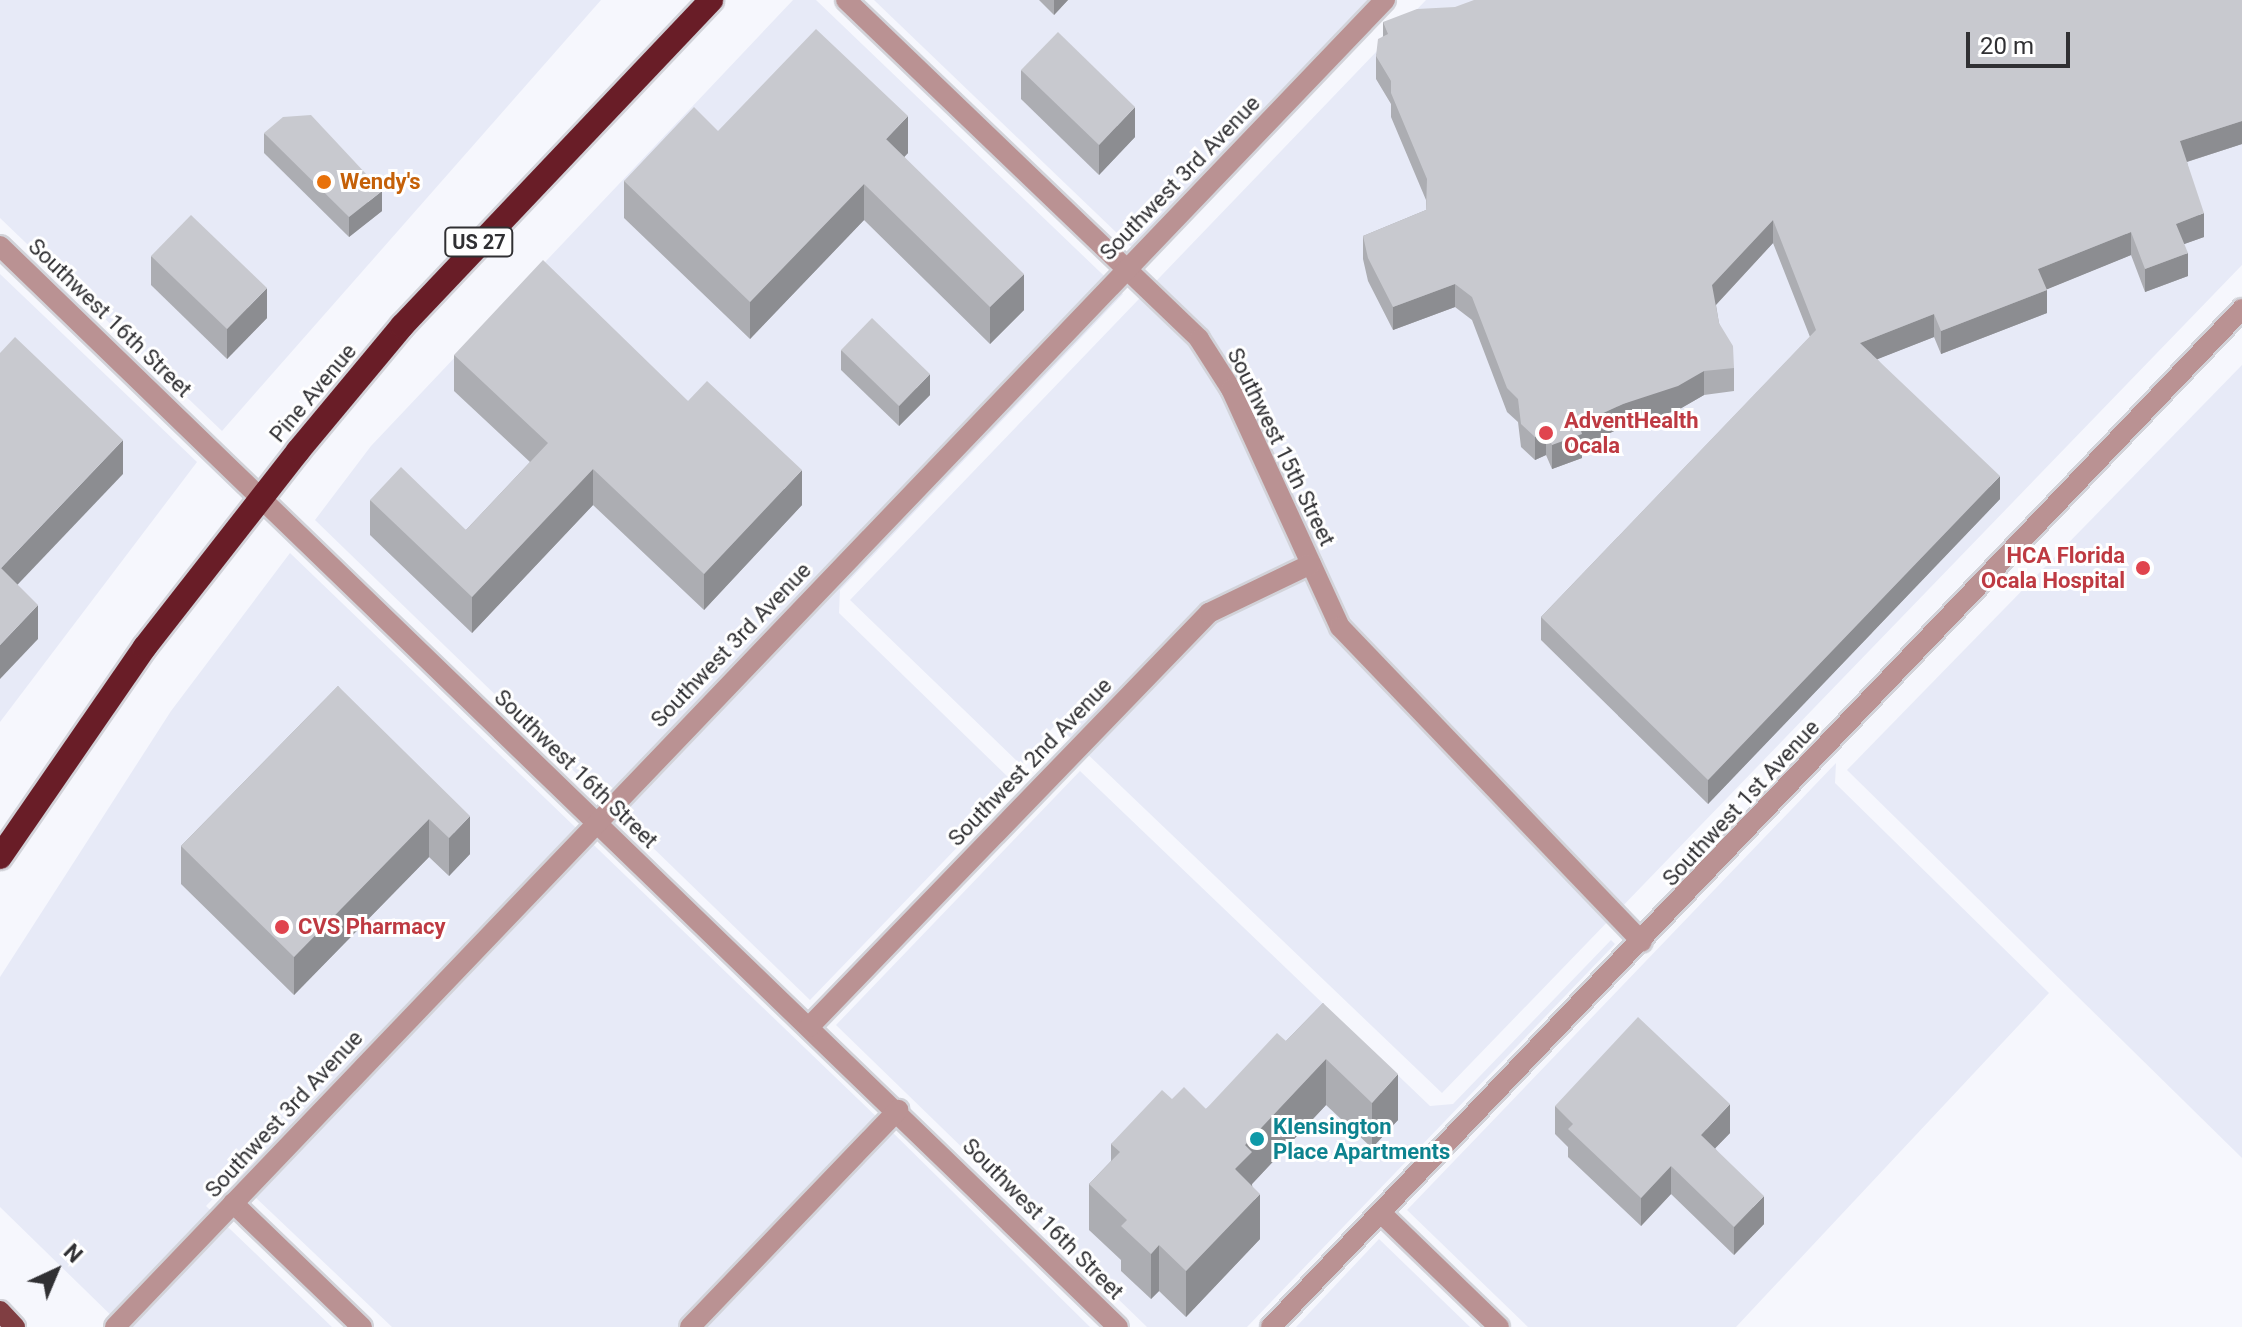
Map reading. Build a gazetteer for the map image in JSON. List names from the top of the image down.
{
  "streets": {
    "highway": ["US 27", "Pine Avenue"],
    "street": [
      "Southwest 3rd Avenue",
      "Southwest 16th Street",
      "Southwest 15th Street",
      "Southwest 2nd Avenue",
      "Southwest 1st Avenue"
    ]
  },
  "crossings": [
    ["Southwest 3rd Avenue", "Southwest 16th Street"],
    ["Southwest 3rd Avenue", "Southwest 15th Street"],
    ["Southwest 16th Street", "Pine Avenue"],
    ["Southwest 16th Street", "Southwest 2nd Avenue"],
    ["Southwest 15th Street", "Southwest 2nd Avenue"],
    ["Southwest 15th Street", "Southwest 1st Avenue"]
  ],
  "places": [
    "Wendy's",
    "AdventHealth Ocala",
    "HCA Florida Ocala Hospital",
    "CVS Pharmacy",
    "KIensington Place Apartments"
  ],
  "scale_bar": "20 m",
  "north": "top right"
}
